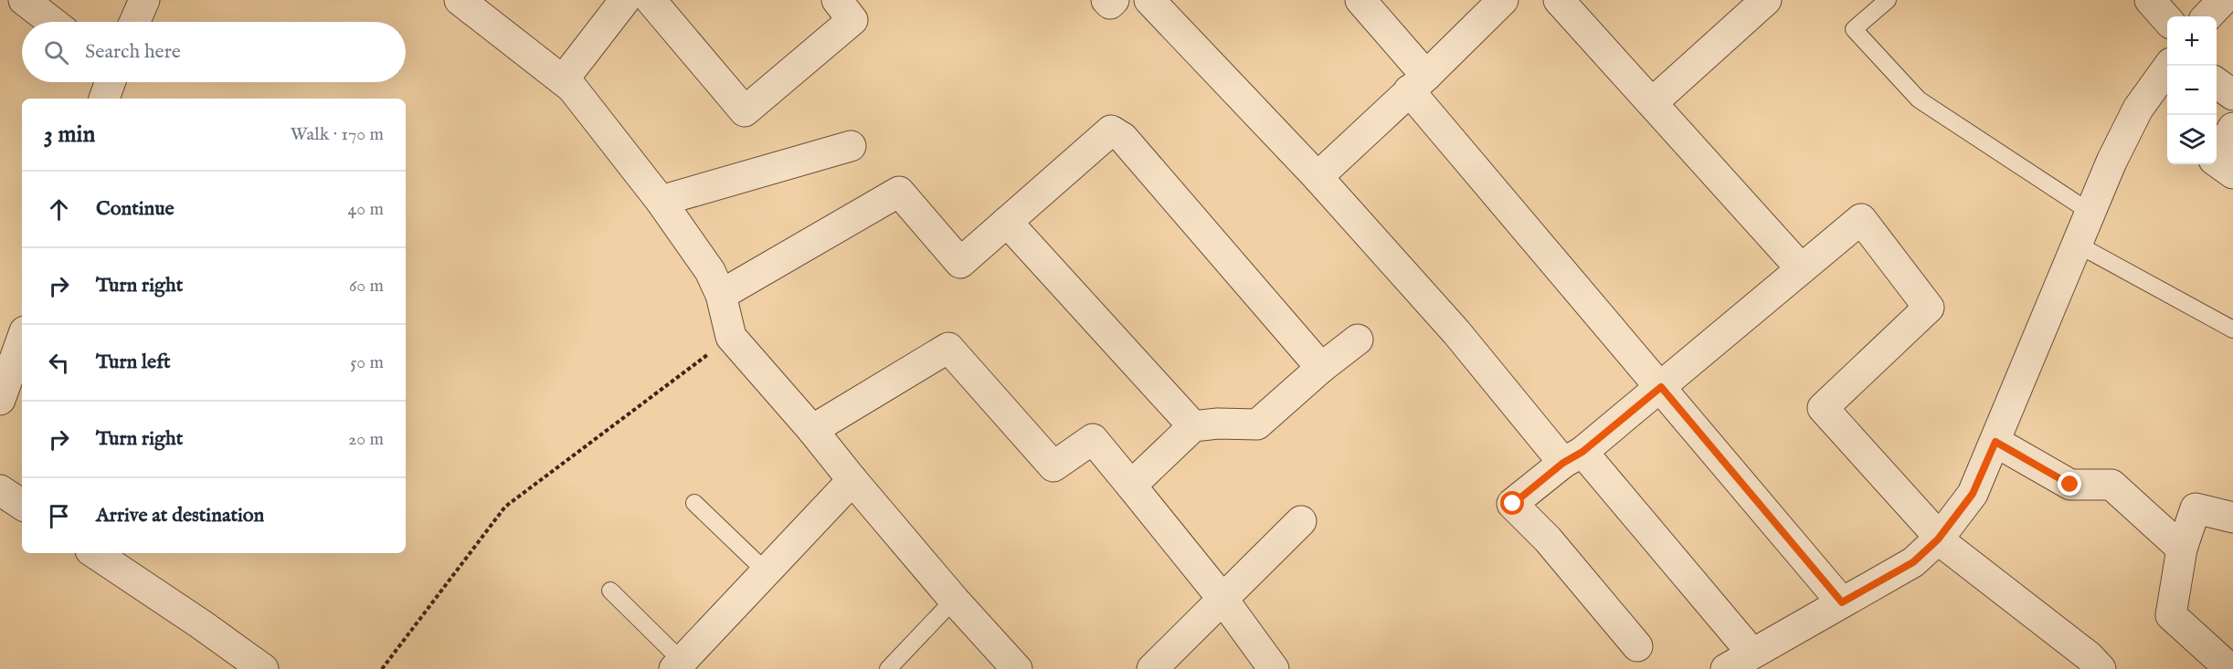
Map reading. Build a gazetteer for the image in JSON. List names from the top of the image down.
{
  "page": {
    "map_buttons": ["+", "−"],
    "search": "Search here",
    "heading": ["3 min", "Walk · 170 m"],
    "list": [
      ["Continue", "40 m"],
      ["Turn right", "60 m"],
      ["Turn left", "50 m"],
      ["Turn right", "20 m"],
      "Arrive at destination"
    ]
  }
}
